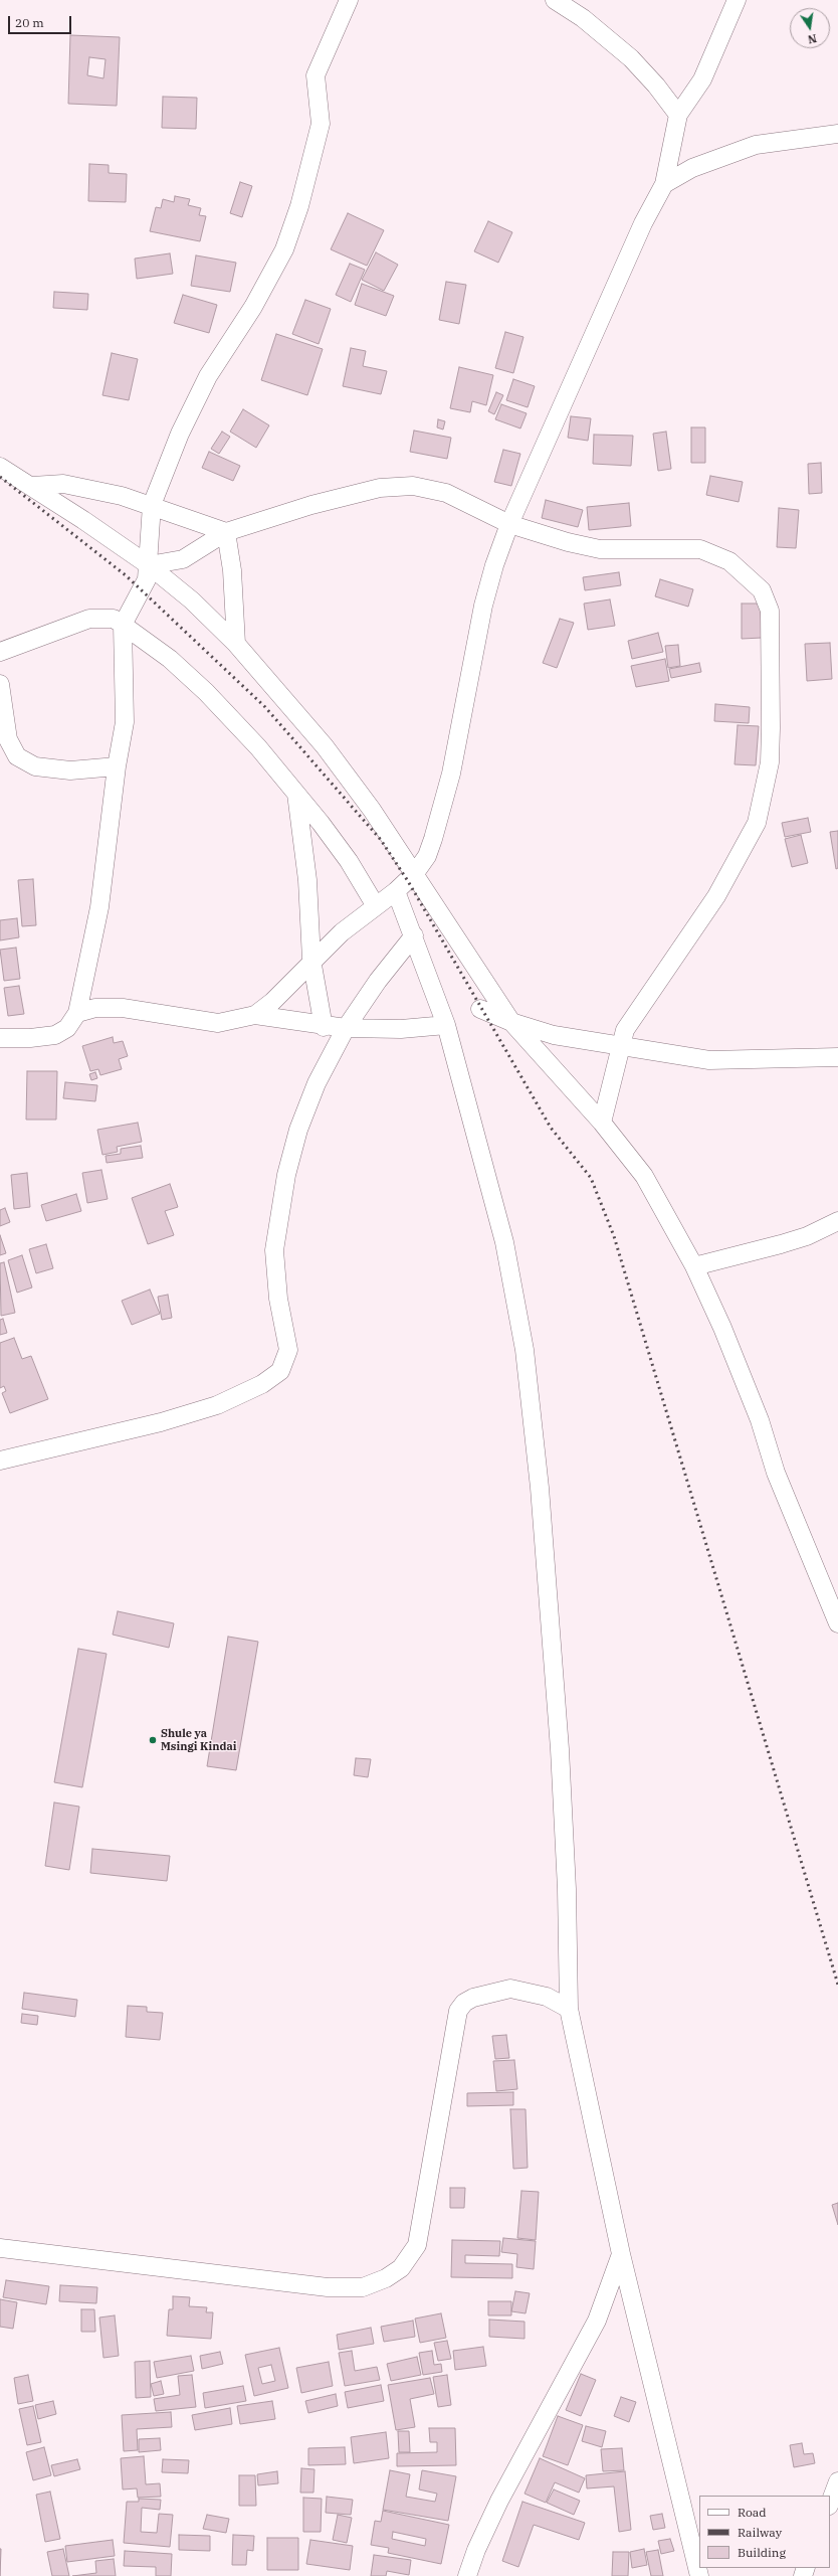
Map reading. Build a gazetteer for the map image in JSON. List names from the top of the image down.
{
  "places": ["Shule ya Msingi Kindai"],
  "legend": ["Road", "Railway", "Building"],
  "scale_bar": "20 m",
  "north": "bottom"
}
